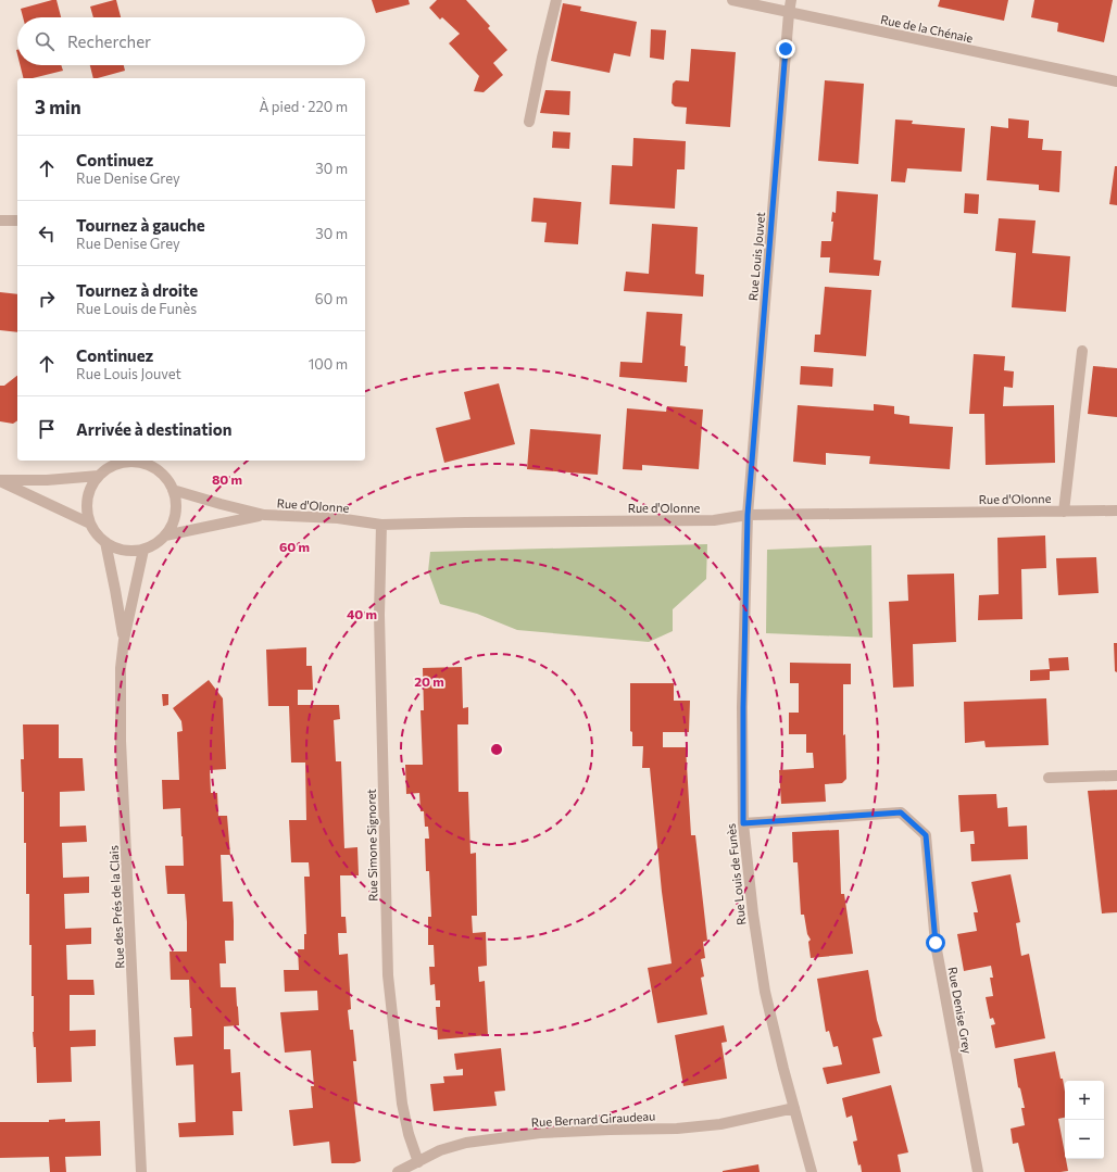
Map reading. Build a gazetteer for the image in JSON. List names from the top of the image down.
{
  "streets": {
    "street": [
      "Rue de la Chénaie",
      "Rue Louis Jouvet",
      "Rue d'Olonne",
      "Rue Simone Signoret",
      "Rue Louis de Funès",
      "Rue des Prés de la Clais",
      "Rue Denise Grey",
      "Rue Bernard Giraudeau"
    ]
  },
  "crossings": [
    ["Rue de la Chénaie", "Rue Louis Jouvet"],
    ["Rue Louis Jouvet", "Rue d'Olonne"],
    ["Rue Louis Jouvet", "Rue Louis de Funès"],
    ["Rue d'Olonne", "Rue Simone Signoret"],
    ["Rue d'Olonne", "Rue Louis de Funès"],
    ["Rue d'Olonne", "Rue des Prés de la Clais"],
    ["Rue Simone Signoret", "Rue Bernard Giraudeau"],
    ["Rue Louis de Funès", "Rue Denise Grey"],
    ["Rue Louis de Funès", "Rue Bernard Giraudeau"]
  ],
  "page": {
    "search": "Rechercher",
    "heading": ["3 min", "À pied · 220 m"],
    "list": [
      ["Continuez", "Rue Denise Grey", "30 m"],
      ["Tournez à gauche", "Rue Denise Grey", "30 m"],
      ["Tournez à droite", "Rue Louis de Funès", "60 m"],
      ["Continuez", "Rue Louis Jouvet", "100 m"],
      "Arrivée à destination"
    ],
    "map_buttons": ["+", "−"]
  },
  "rings": [
    "80 m",
    "60 m",
    "40 m",
    "20 m"
  ]
}
